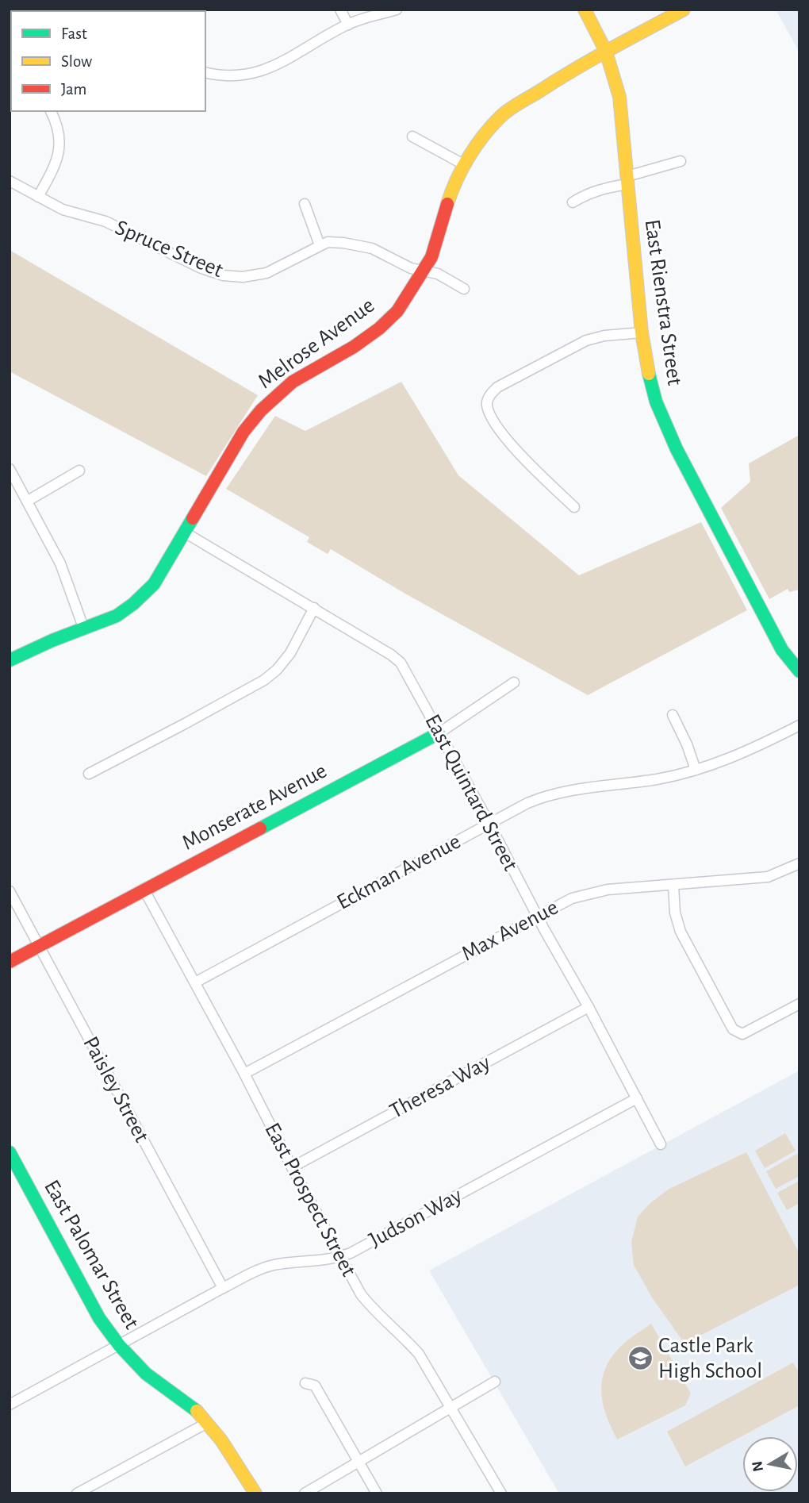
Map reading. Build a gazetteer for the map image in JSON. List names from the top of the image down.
{
  "streets": {
    "street": [
      "Spruce Street",
      "East Rienstra Street",
      "Melrose Avenue",
      "East Quintard Street",
      "Monserate Avenue",
      "Eckman Avenue",
      "Max Avenue",
      "Theresa Way",
      "Paisley Street",
      "East Prospect Street",
      "Judson Way",
      "East Palomar Street"
    ]
  },
  "crossings": [
    ["Spruce Street", "Melrose Avenue"],
    ["East Rienstra Street", "Melrose Avenue"],
    ["Melrose Avenue", "East Quintard Street"],
    ["East Quintard Street", "Monserate Avenue"],
    ["East Quintard Street", "Eckman Avenue"],
    ["East Quintard Street", "Max Avenue"],
    ["East Quintard Street", "Theresa Way"],
    ["East Quintard Street", "Judson Way"],
    ["Monserate Avenue", "Paisley Street"],
    ["Monserate Avenue", "East Prospect Street"],
    ["Eckman Avenue", "East Prospect Street"],
    ["Max Avenue", "East Prospect Street"],
    ["Theresa Way", "East Prospect Street"],
    ["Paisley Street", "Judson Way"],
    ["East Prospect Street", "Judson Way"],
    ["Judson Way", "East Palomar Street"]
  ],
  "places": {
    "school or university": ["Castle Park High School"]
  },
  "legend": ["Fast", "Slow", "Jam"],
  "north": "left"
}
